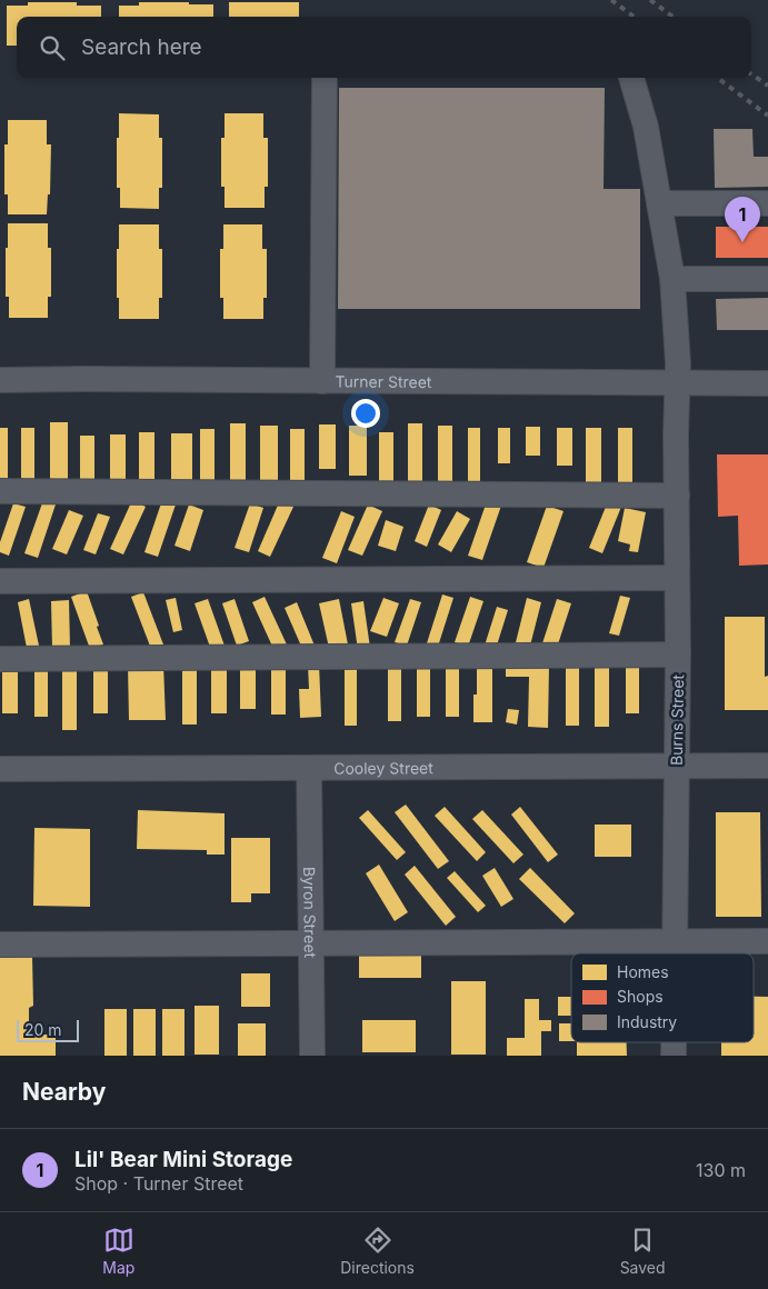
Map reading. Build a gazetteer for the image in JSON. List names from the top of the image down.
{
  "streets": {
    "street": [
      "Turner Street",
      "Burns Street",
      "Cooley Street",
      "Byron Street"
    ]
  },
  "crossings": [
    ["Turner Street", "Burns Street"],
    ["Burns Street", "Cooley Street"],
    ["Cooley Street", "Byron Street"]
  ],
  "legend": ["Homes", "Shops", "Industry"],
  "scale_bar": "20 m",
  "page": {
    "search": "Search here",
    "pins": "1",
    "scale": "20 m",
    "heading": "Nearby",
    "list": [
      {
        "mark": "1",
        "name": "Lil' Bear Mini Storage",
        "note": "Shop · Turner Street",
        "value": "130 m"
      }
    ],
    "nav": ["Map", "Directions", "Saved"]
  }
}
